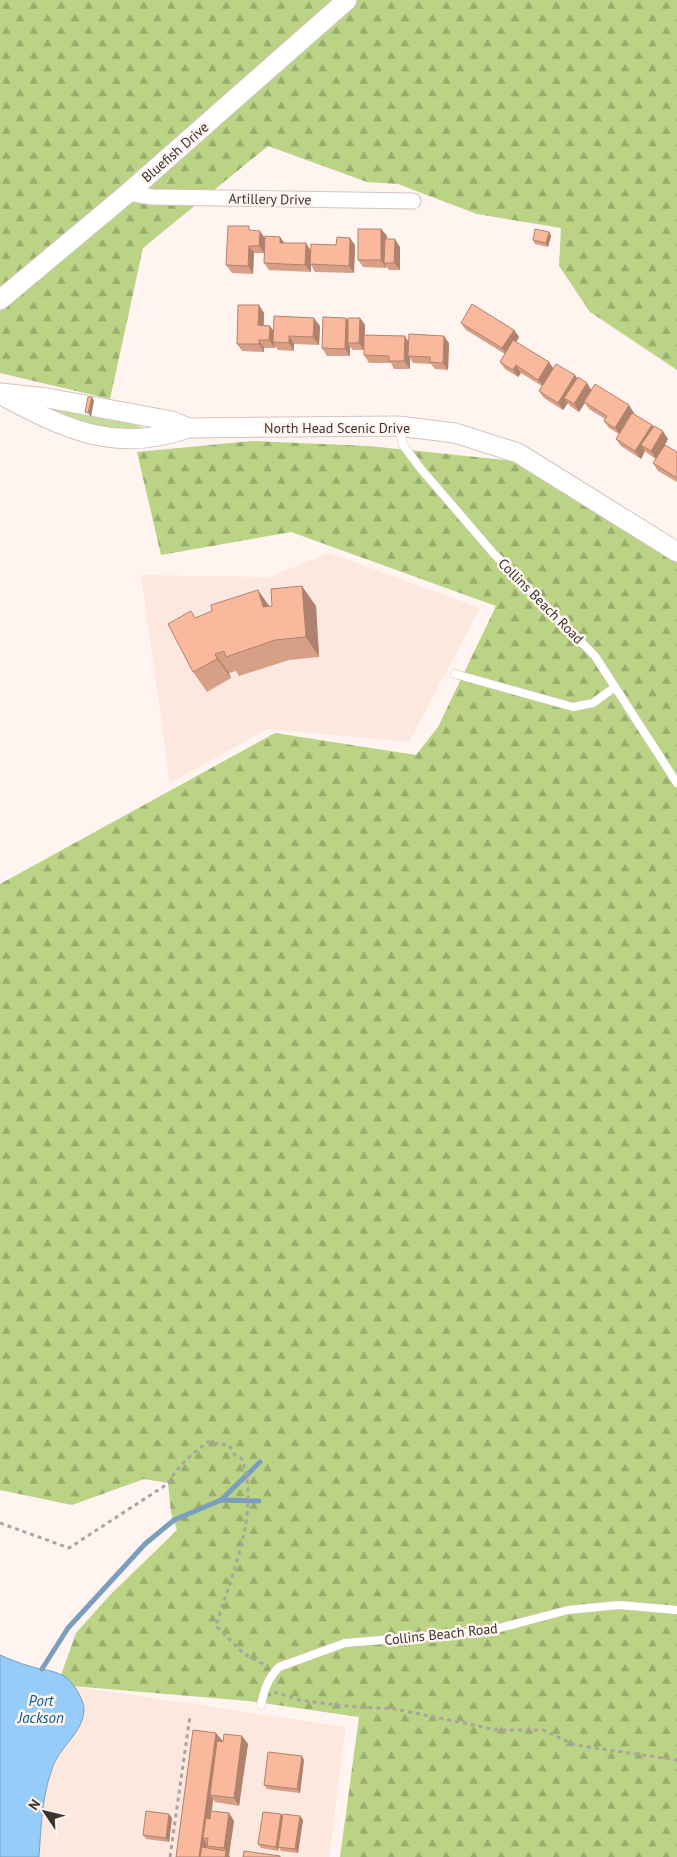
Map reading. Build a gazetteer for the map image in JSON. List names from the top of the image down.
{
  "streets": {
    "street": ["Bluefish Drive", "Artillery Drive", "North Head Scenic Drive"],
    "lane": ["Collins Beach Road"]
  },
  "crossings": [
    ["Bluefish Drive", "Artillery Drive"],
    ["North Head Scenic Drive", "Collins Beach Road"]
  ],
  "water": ["Port Jackson"],
  "north": "top left"
}
